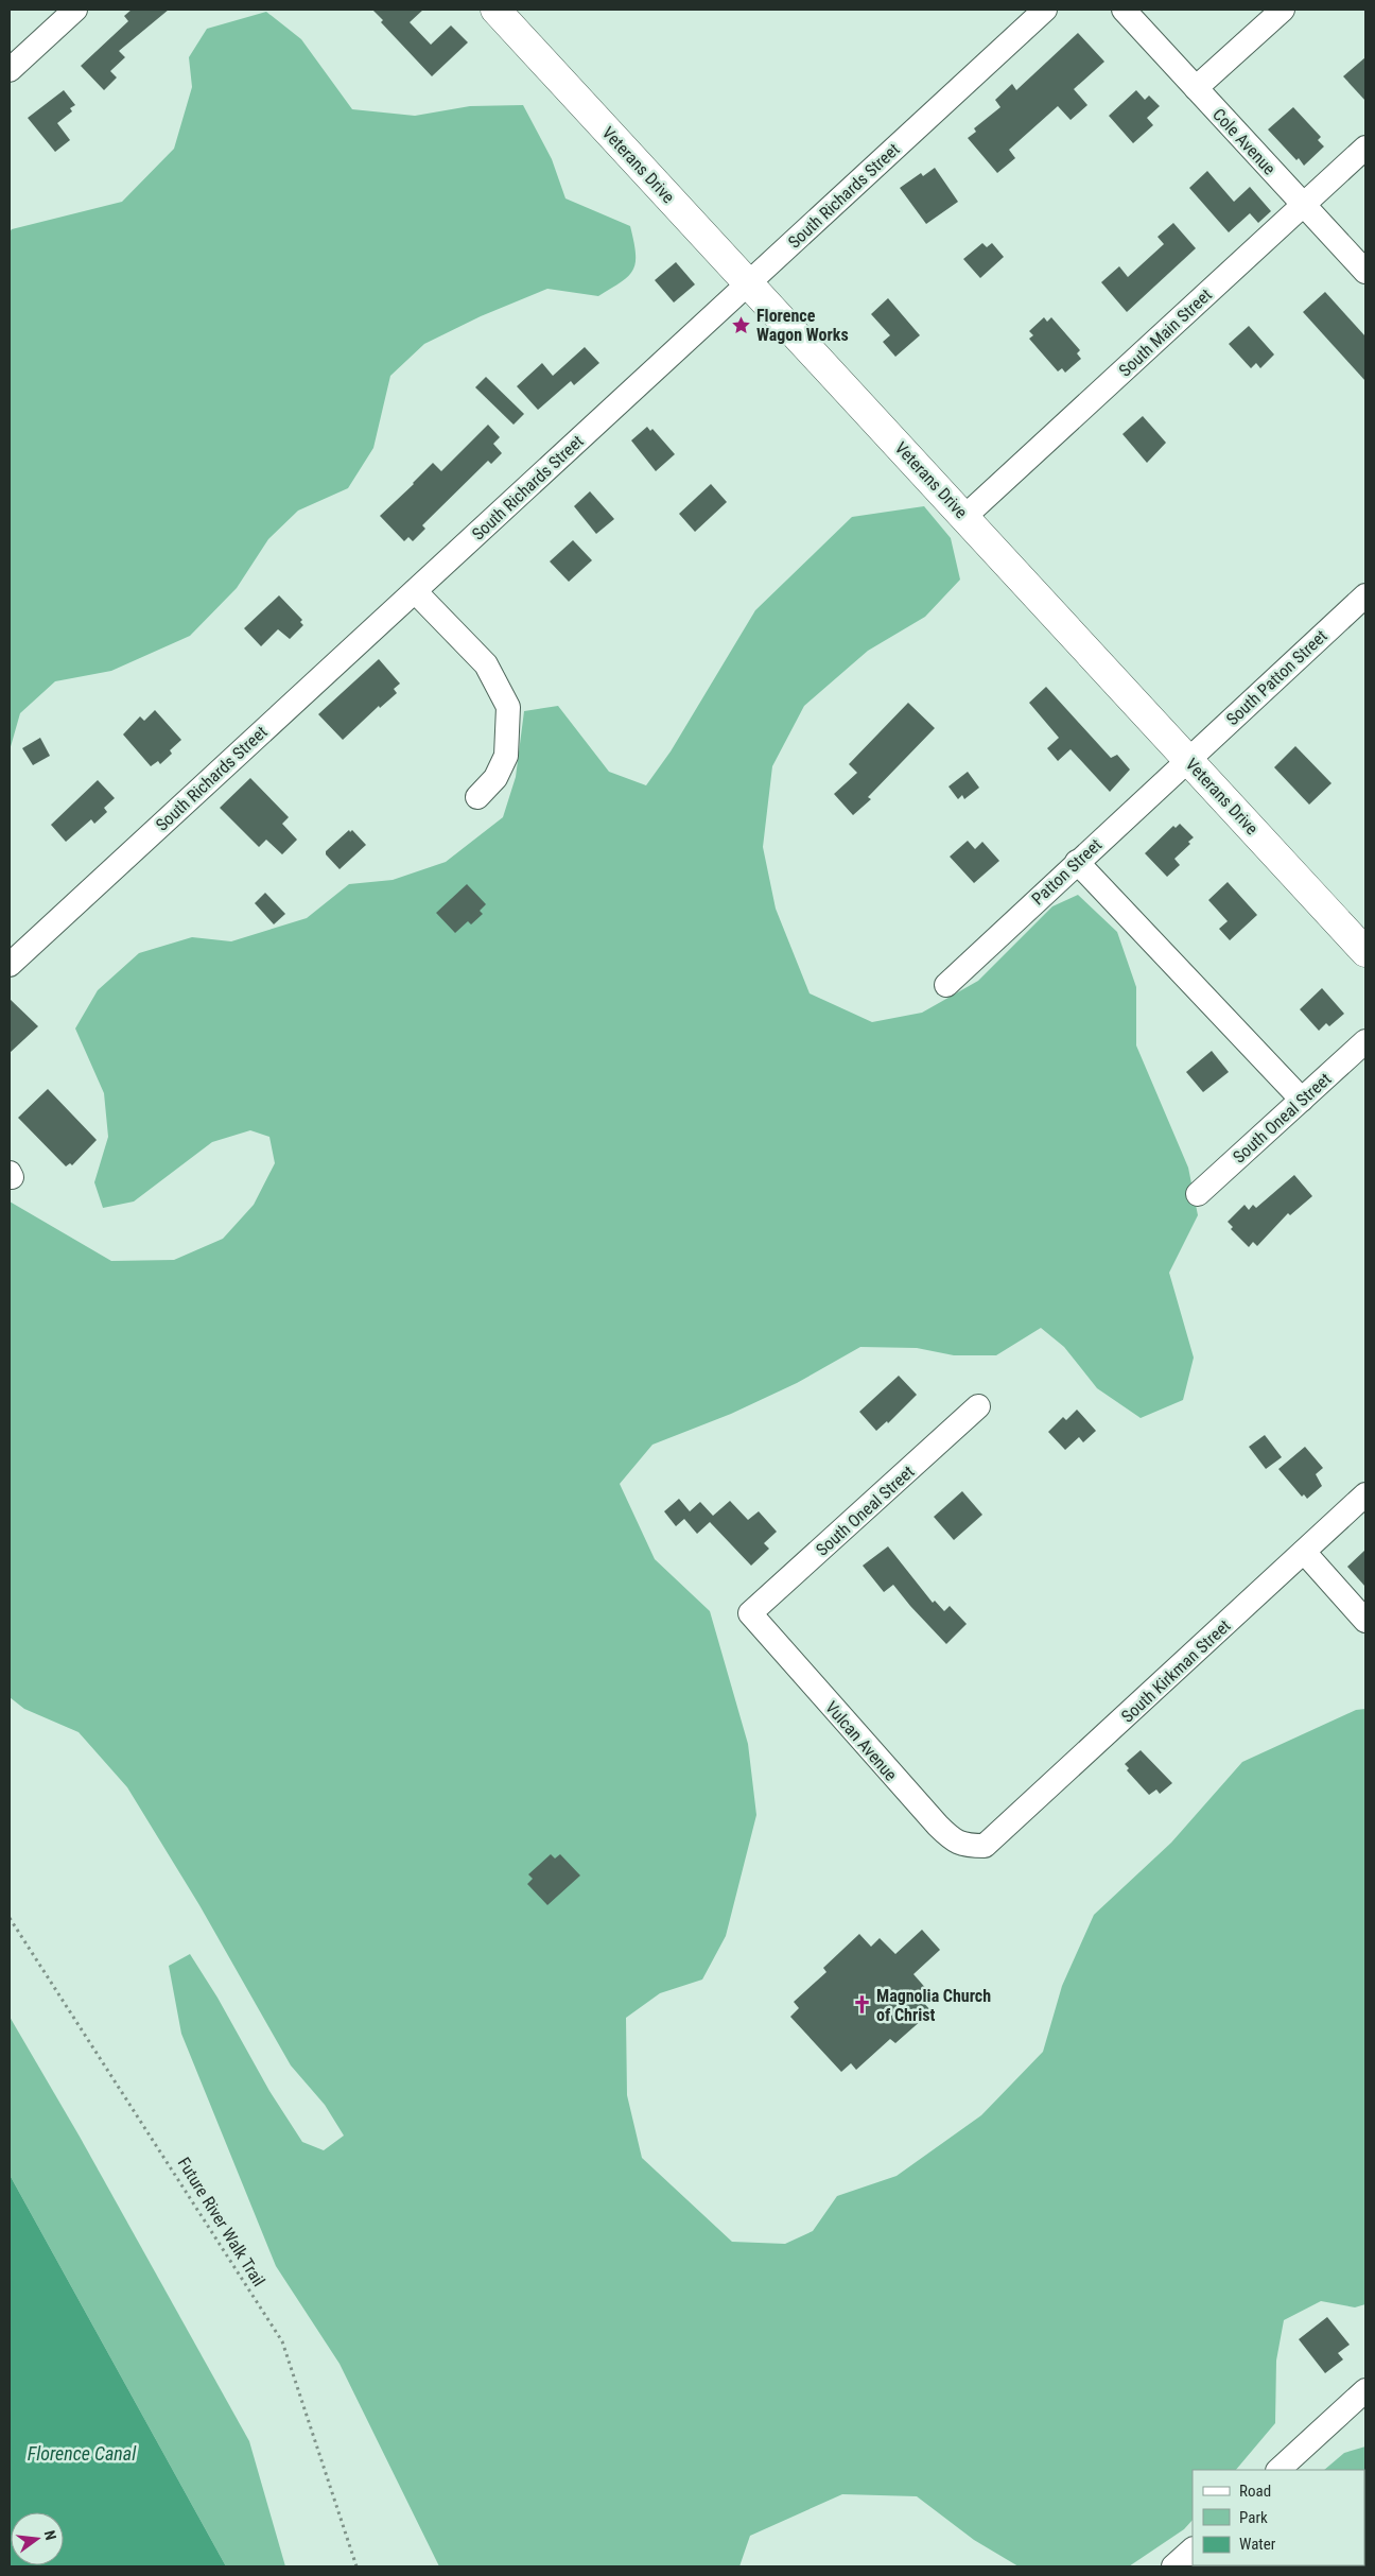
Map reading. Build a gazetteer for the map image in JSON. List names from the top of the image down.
{
  "streets": {
    "main road": ["Veterans Drive"],
    "street": [
      "Cole Avenue",
      "South Richards Street",
      "South Main Street",
      "South Patton Street",
      "Patton Street",
      "South Oneal Street",
      "South Kirkman Street",
      "Vulcan Avenue"
    ],
    "path": ["Future River Walk Trail"]
  },
  "crossings": [
    ["Cole Avenue", "South Main Street"],
    ["Veterans Drive", "South Richards Street"],
    ["Veterans Drive", "South Main Street"],
    ["Veterans Drive", "South Patton Street"],
    ["Veterans Drive", "Patton Street"],
    ["South Patton Street", "Patton Street"],
    ["South Oneal Street", "Vulcan Avenue"],
    ["South Kirkman Street", "Vulcan Avenue"]
  ],
  "water": ["Florence Canal"],
  "places": {
    "place": ["Florence Wagon Works"],
    "church": ["Magnolia Church of Christ"]
  },
  "legend": ["Road", "Park", "Water"],
  "north": "right"
}
